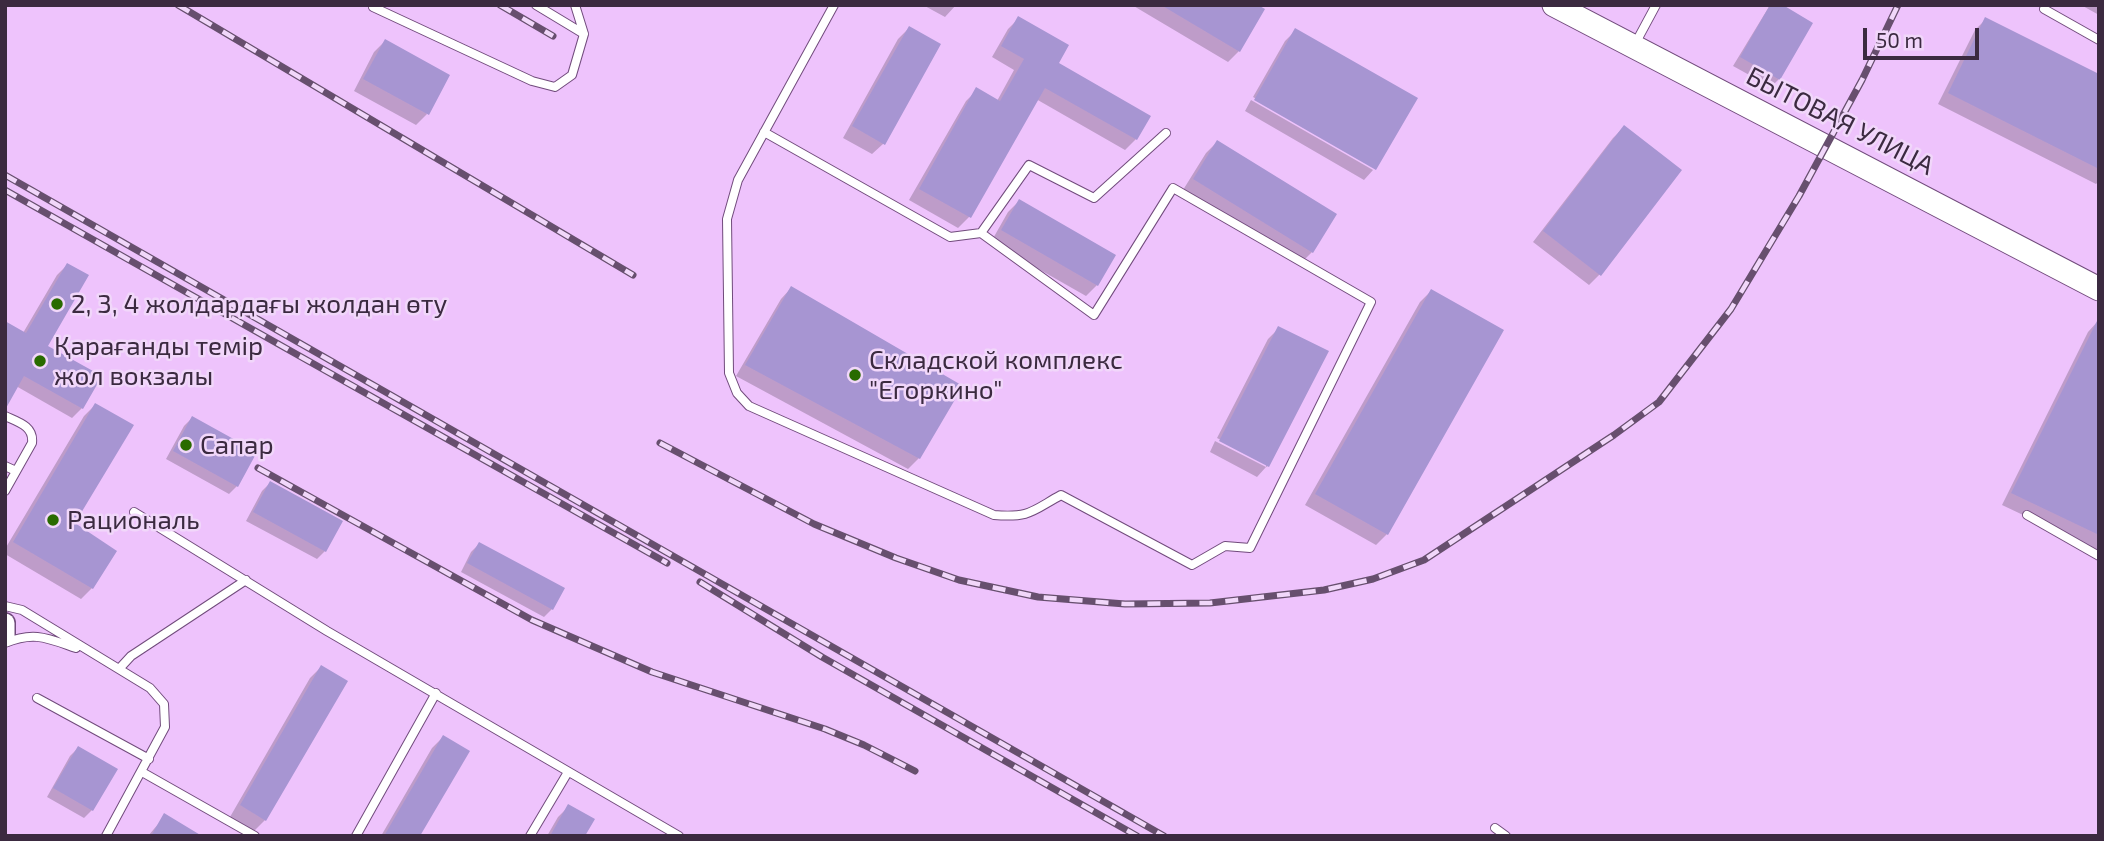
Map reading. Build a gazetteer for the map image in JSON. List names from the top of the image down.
{
  "streets": {
    "main road": ["БЫТОВАЯ УЛИЦА"]
  },
  "places": [
    "2, 3, 4 жолдардағы жолдан өту",
    "Қарағанды темір жол вокзалы",
    "Складской комплекс \"Егоркино\"",
    "Сапар",
    "Рациональ"
  ],
  "scale_bar": "50 m"
}
